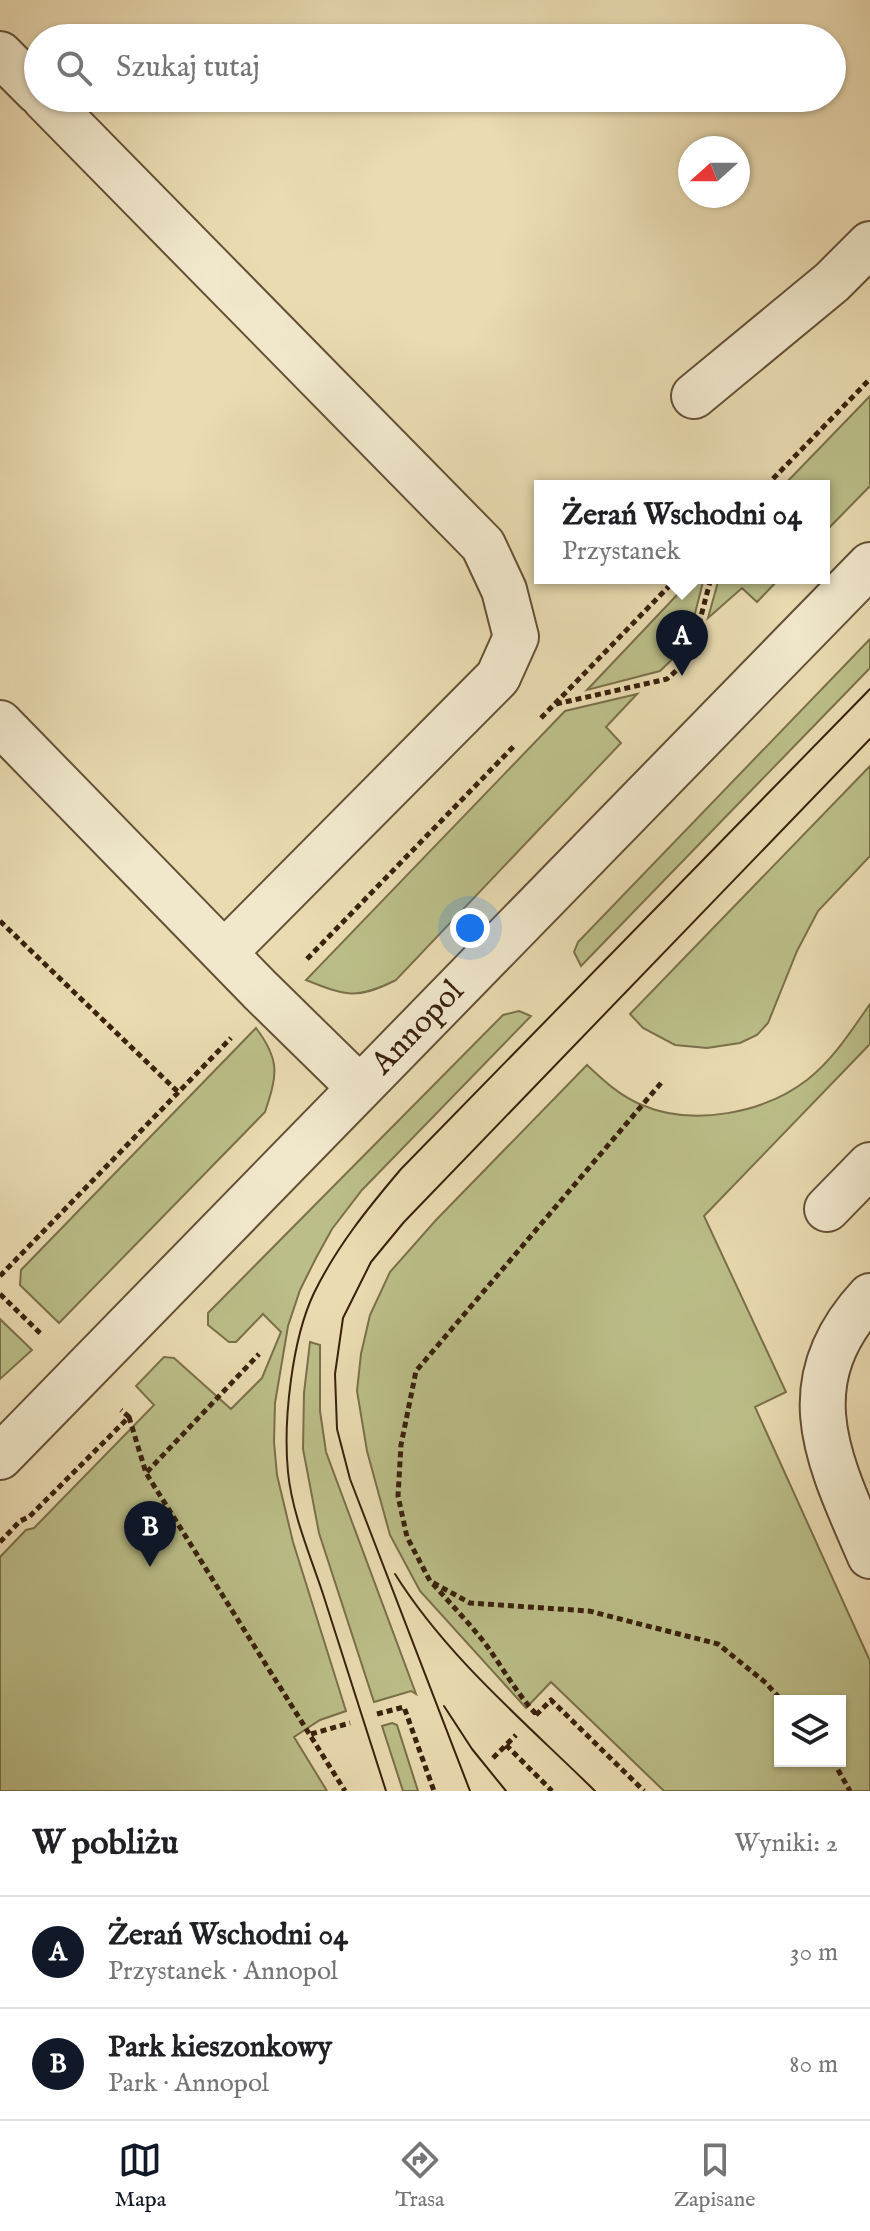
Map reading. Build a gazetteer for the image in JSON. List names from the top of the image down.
{
  "streets": {
    "street": ["Annopol"]
  },
  "north": "left",
  "page": {
    "search": "Szukaj tutaj",
    "popup": ["Żerań Wschodni 04", "Przystanek"],
    "pins": ["A", "B"],
    "heading": ["W pobliżu", "Wyniki: 2"],
    "list": [
      {
        "mark": "A",
        "name": "Żerań Wschodni 04",
        "note": "Przystanek · Annopol",
        "value": "30 m"
      },
      {
        "mark": "B",
        "name": "Park kieszonkowy",
        "note": "Park · Annopol",
        "value": "80 m"
      }
    ],
    "nav": ["Mapa", "Trasa", "Zapisane"]
  }
}
